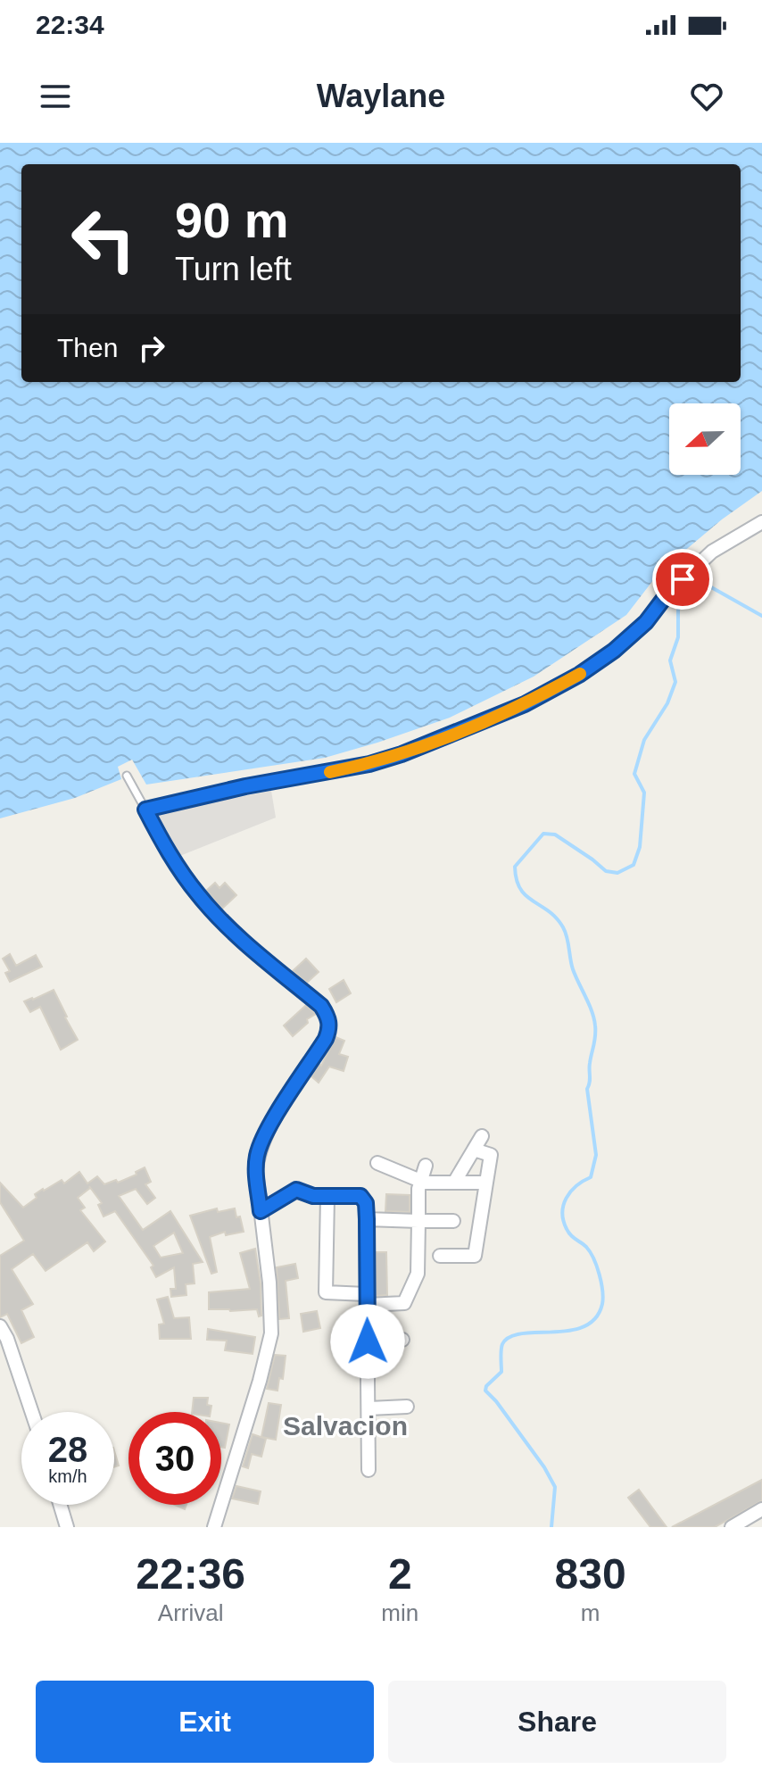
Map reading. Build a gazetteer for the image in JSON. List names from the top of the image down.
{
  "districts": ["Salvacion"],
  "north": "left",
  "page": {
    "status": "22:34",
    "header": "Waylane",
    "turn": ["90 m", "Turn left"],
    "then": "Then",
    "speed": "28 km/h",
    "limit": "30",
    "eta": [
      "22:36",
      "Arrival",
      "2",
      "min",
      "830",
      "m"
    ],
    "buttons": ["Exit", "Share"]
  }
}
